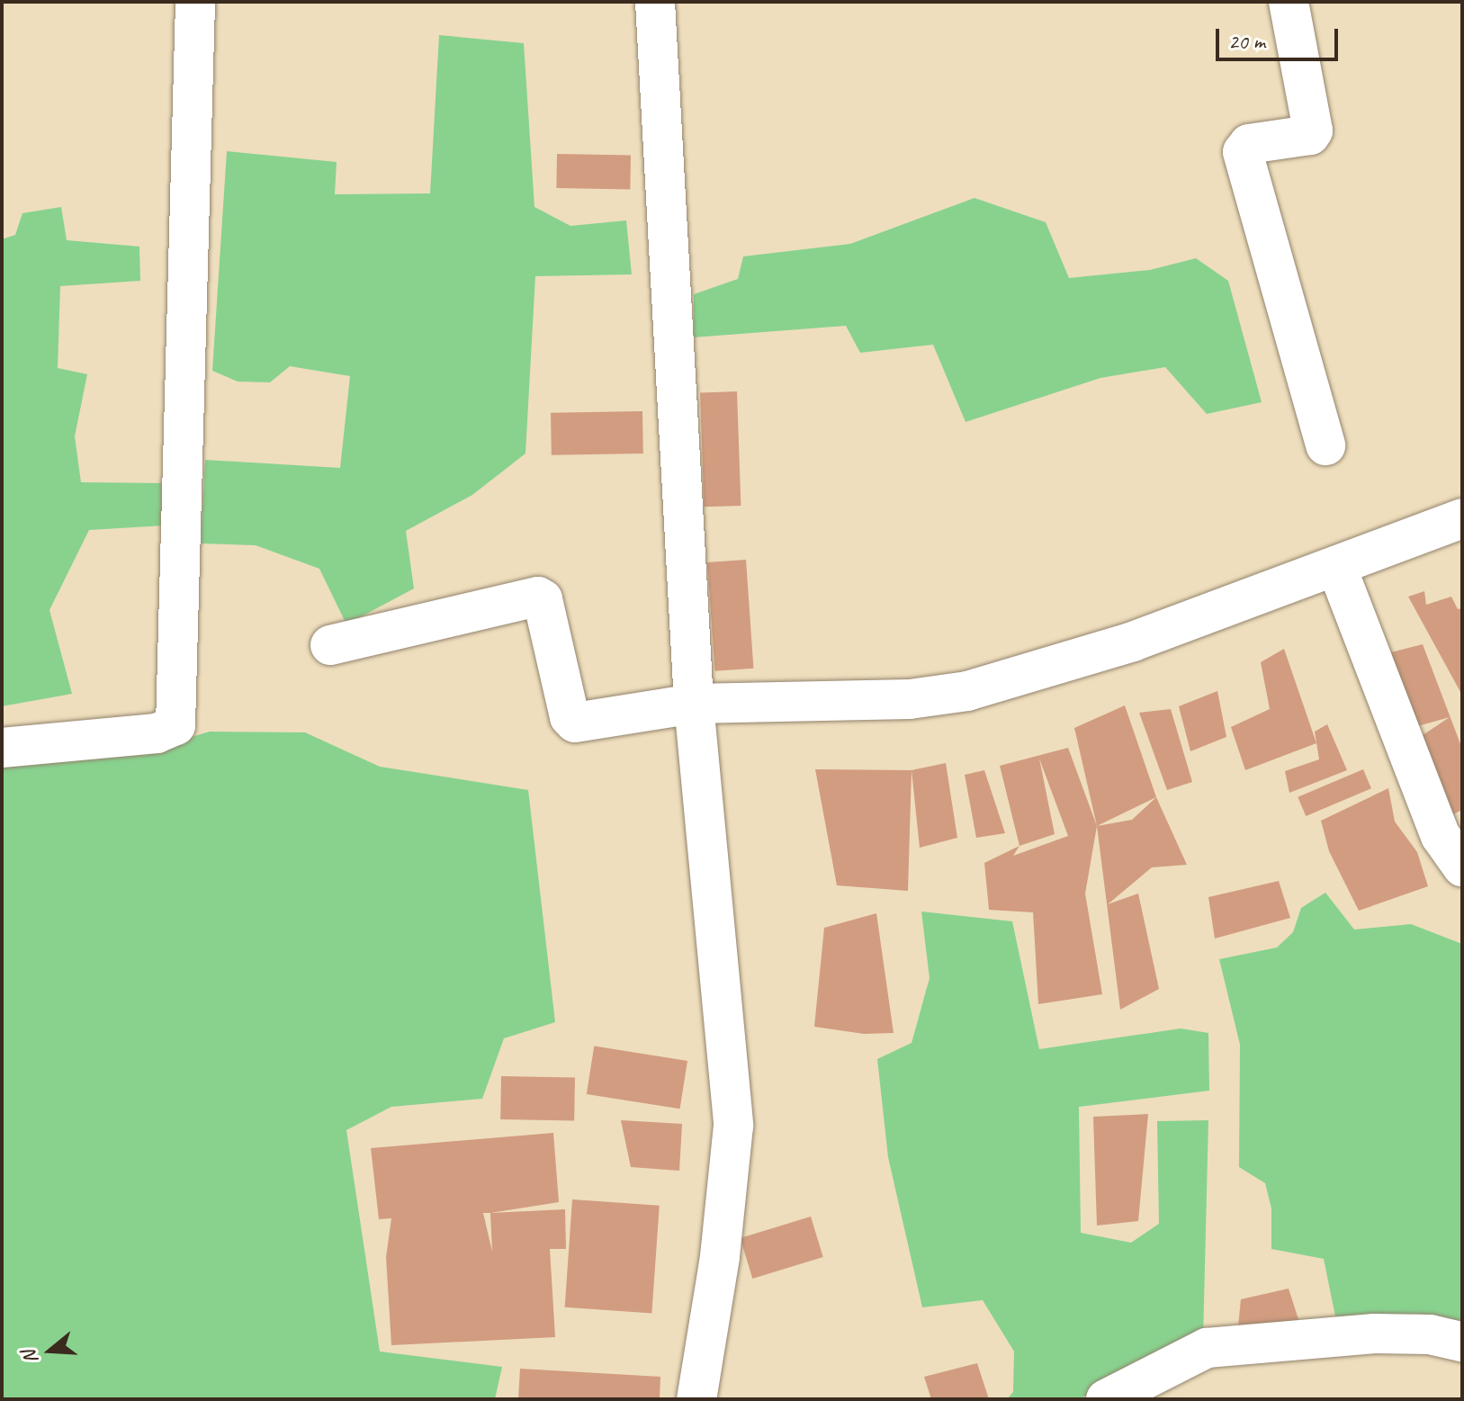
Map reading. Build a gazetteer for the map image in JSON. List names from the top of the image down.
{
  "scale_bar": "20 m",
  "north": "left"
}
